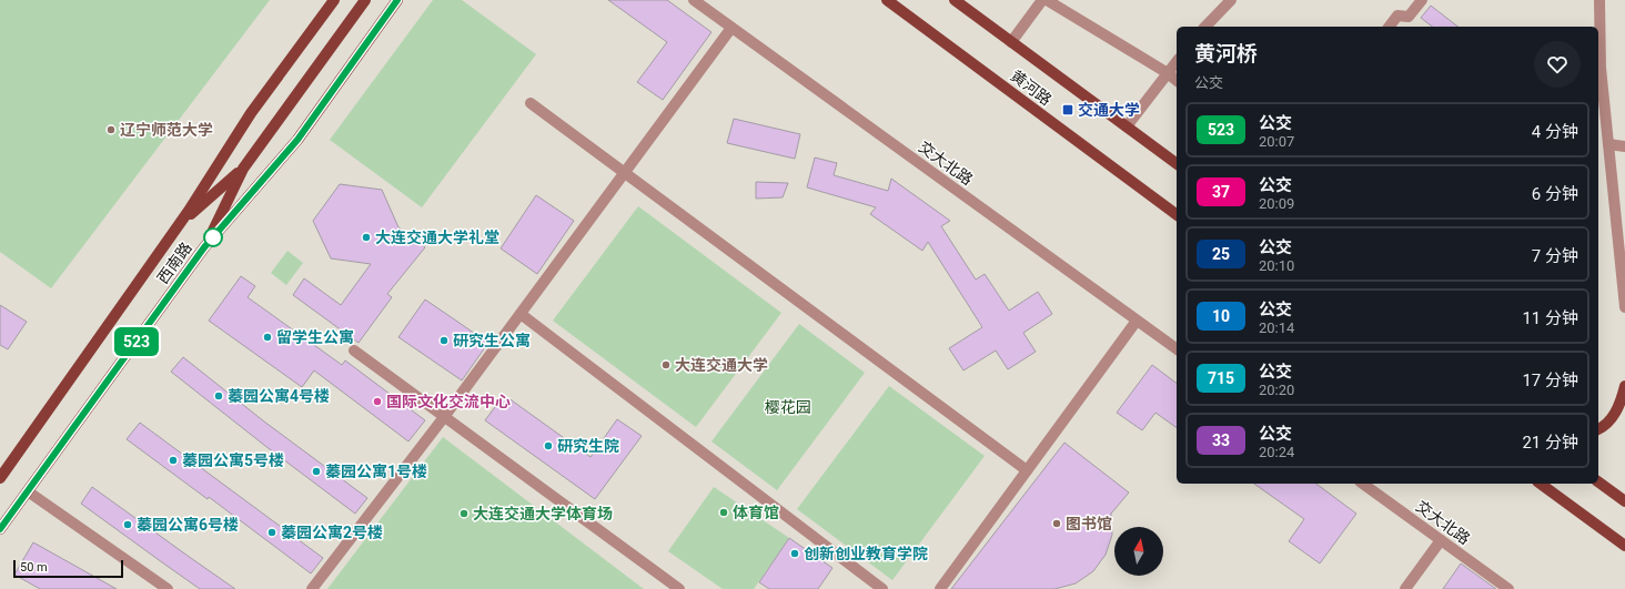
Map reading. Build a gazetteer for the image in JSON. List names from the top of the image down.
{
  "streets": {
    "main road": ["黄河路", "西南路"],
    "street": ["交大北路"]
  },
  "parks": ["樱花园"],
  "places": {
    "transit": ["交通大学"],
    "other": [
      "辽宁师范大学",
      "大连交通大学礼堂",
      "留学生公寓",
      "研究生公寓",
      "大连交通大学",
      "蓁园公寓4号楼",
      "国际文化交流中心",
      "研究生院",
      "蓁园公寓5号楼",
      "蓁园公寓1号楼",
      "体育馆",
      "大连交通大学体育场",
      "图书馆",
      "蓁园公寓6号楼",
      "蓁园公寓2号楼",
      "创新创业教育学院"
    ]
  },
  "lines": ["bus line 523"],
  "scale_bar": "50 m",
  "north": "top",
  "page": {
    "on_map": "523",
    "heading": ["黄河桥", "公交"],
    "list": [
      {
        "mark": "523",
        "name": "公交",
        "note": "20:07",
        "value": "4 分钟"
      },
      {
        "mark": "37",
        "name": "公交",
        "note": "20:09",
        "value": "6 分钟"
      },
      {
        "mark": "25",
        "name": "公交",
        "note": "20:10",
        "value": "7 分钟"
      },
      {
        "mark": "10",
        "name": "公交",
        "note": "20:14",
        "value": "11 分钟"
      },
      {
        "mark": "715",
        "name": "公交",
        "note": "20:20",
        "value": "17 分钟"
      },
      {
        "mark": "33",
        "name": "公交",
        "note": "20:24",
        "value": "21 分钟"
      }
    ],
    "scale": "50 m"
  }
}
